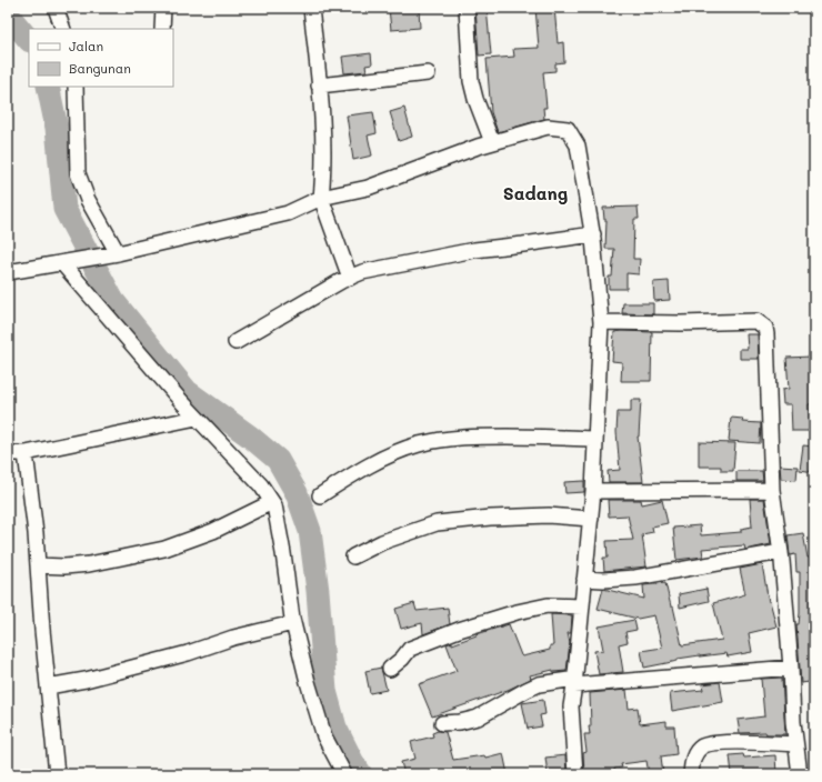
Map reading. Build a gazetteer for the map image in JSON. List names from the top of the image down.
{
  "districts": ["Sadang"],
  "legend": ["Jalan", "Bangunan"]
}
